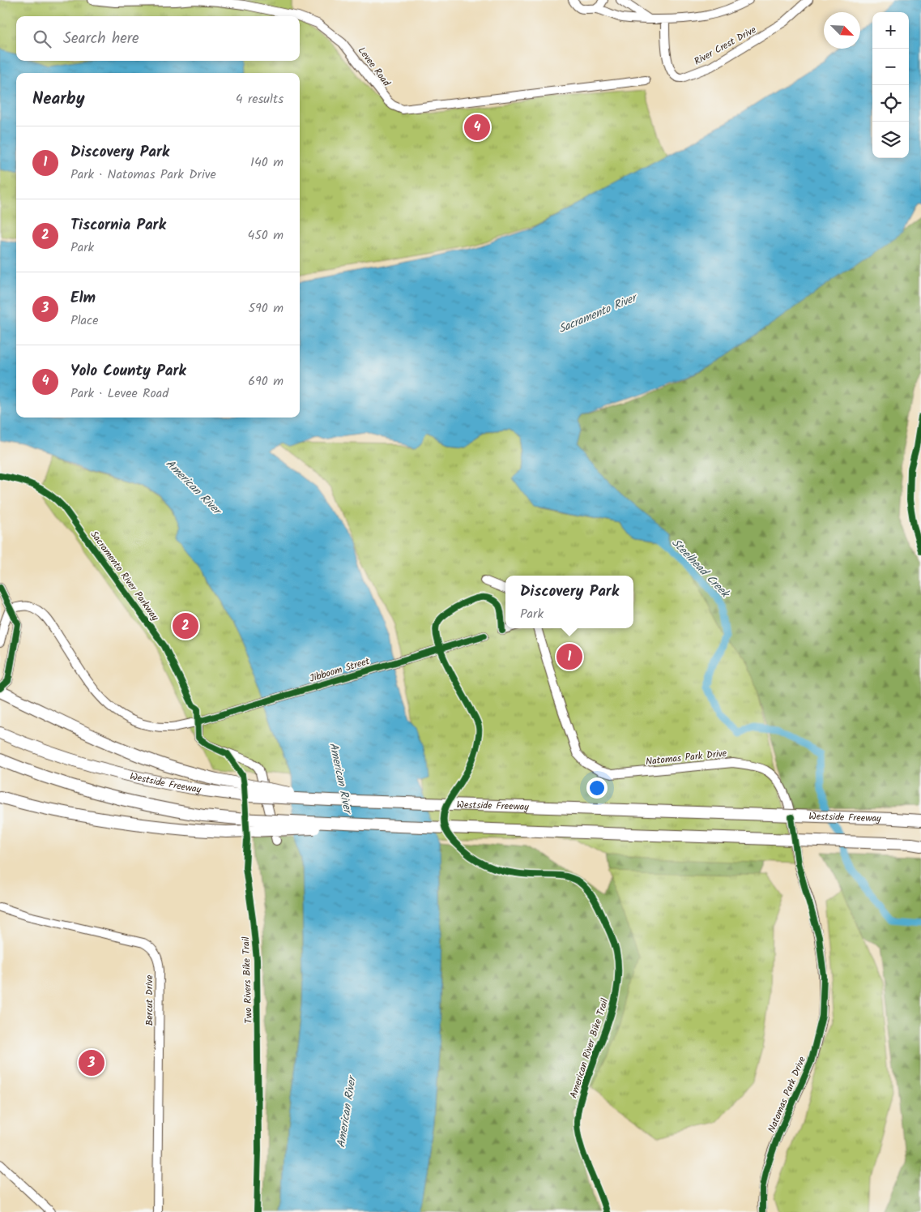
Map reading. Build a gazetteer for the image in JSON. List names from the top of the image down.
{
  "streets": {
    "highway": ["Westside Freeway"],
    "street": [
      "River Crest Drive",
      "Levee Road",
      "Jibboom Street",
      "Natomas Park Drive",
      "Bercut Drive"
    ],
    "cycle path": ["Sacramento River Parkway", "American River Bike Trail"]
  },
  "water": ["Sacramento River", "American River", "Steelhead Creek"],
  "north": "bottom right",
  "page": {
    "map_buttons": ["+", "−"],
    "search": "Search here",
    "heading": ["Nearby", "4 results"],
    "pins": [
      "4",
      "2",
      "1",
      "3"
    ],
    "list": [
      {
        "mark": "1",
        "name": "Discovery Park",
        "note": "Park · Natomas Park Drive",
        "value": "140 m"
      },
      {
        "mark": "2",
        "name": "Tiscornia Park",
        "note": "Park",
        "value": "450 m"
      },
      {
        "mark": "3",
        "name": "Elm",
        "note": "Place",
        "value": "590 m"
      },
      {
        "mark": "4",
        "name": "Yolo County Park",
        "note": "Park · Levee Road",
        "value": "690 m"
      }
    ],
    "popup": ["Discovery Park", "Park"]
  }
}
